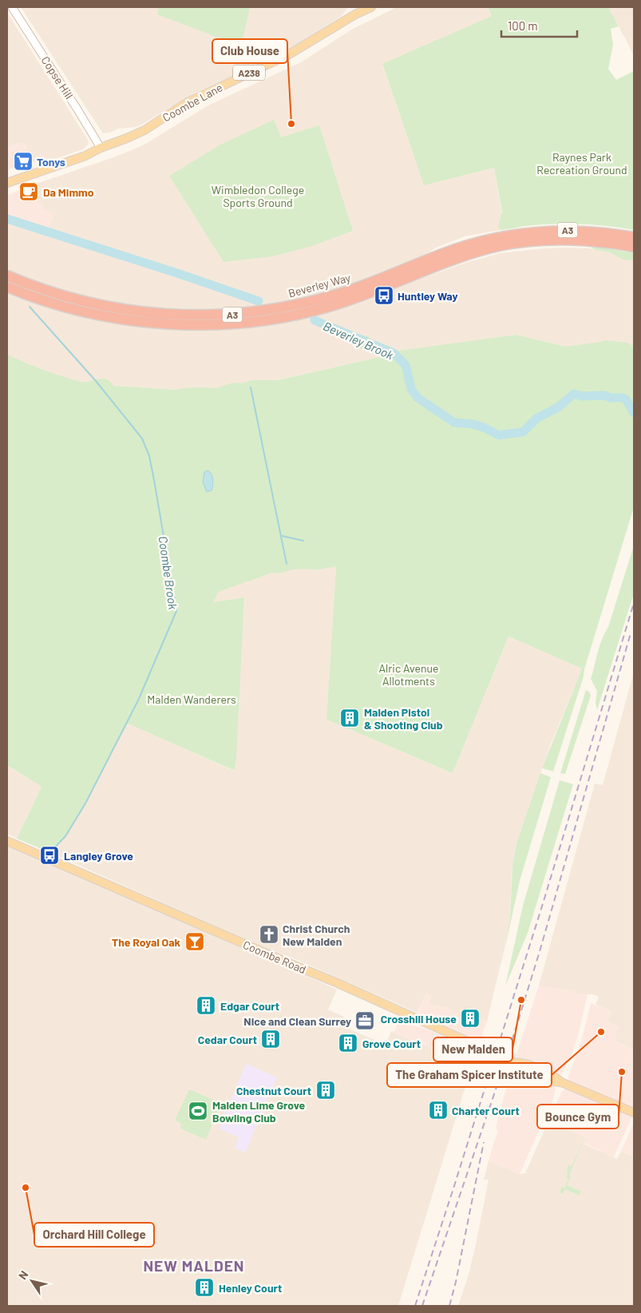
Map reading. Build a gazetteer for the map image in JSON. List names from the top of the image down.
{
  "streets": {
    "highway": ["A3", "Beverley Way"],
    "main road": ["A238", "Coombe Lane", "Coombe Road"],
    "street": ["Copse Hill"]
  },
  "crossings": [
    ["Copse Hill", "Coombe Lane"]
  ],
  "districts": ["NEW MALDEN"],
  "water": ["Beverley Brook", "Coombe Brook"],
  "parks": [
    "Raynes Park Recreation Ground",
    "Wimbledon College Sports Ground",
    "Alric Avenue Allotments",
    "Malden Wanderers"
  ],
  "places": {
    "other": [
      "Club House",
      "New Malden",
      "The Graham Spicer Institute",
      "Bounce Gym",
      "Orchard Hill College"
    ],
    "supermarket": ["Tonys"],
    "cafe": ["Da Mimmo"],
    "bus stop": ["Huntley Way", "Langley Grove"],
    "building": [
      "Malden Pistol & Shooting Club",
      "Edgar Court",
      "Crosshill House",
      "Cedar Court",
      "Grove Court",
      "Chestnut Court",
      "Charter Court",
      "Henley Court"
    ],
    "church": ["Christ Church New Malden"],
    "bar": ["The Royal Oak"],
    "office": ["Nice and Clean Surrey"],
    "sports": ["Malden Lime Grove Bowling Club"]
  },
  "scale_bar": "100 m",
  "north": "top left"
}
